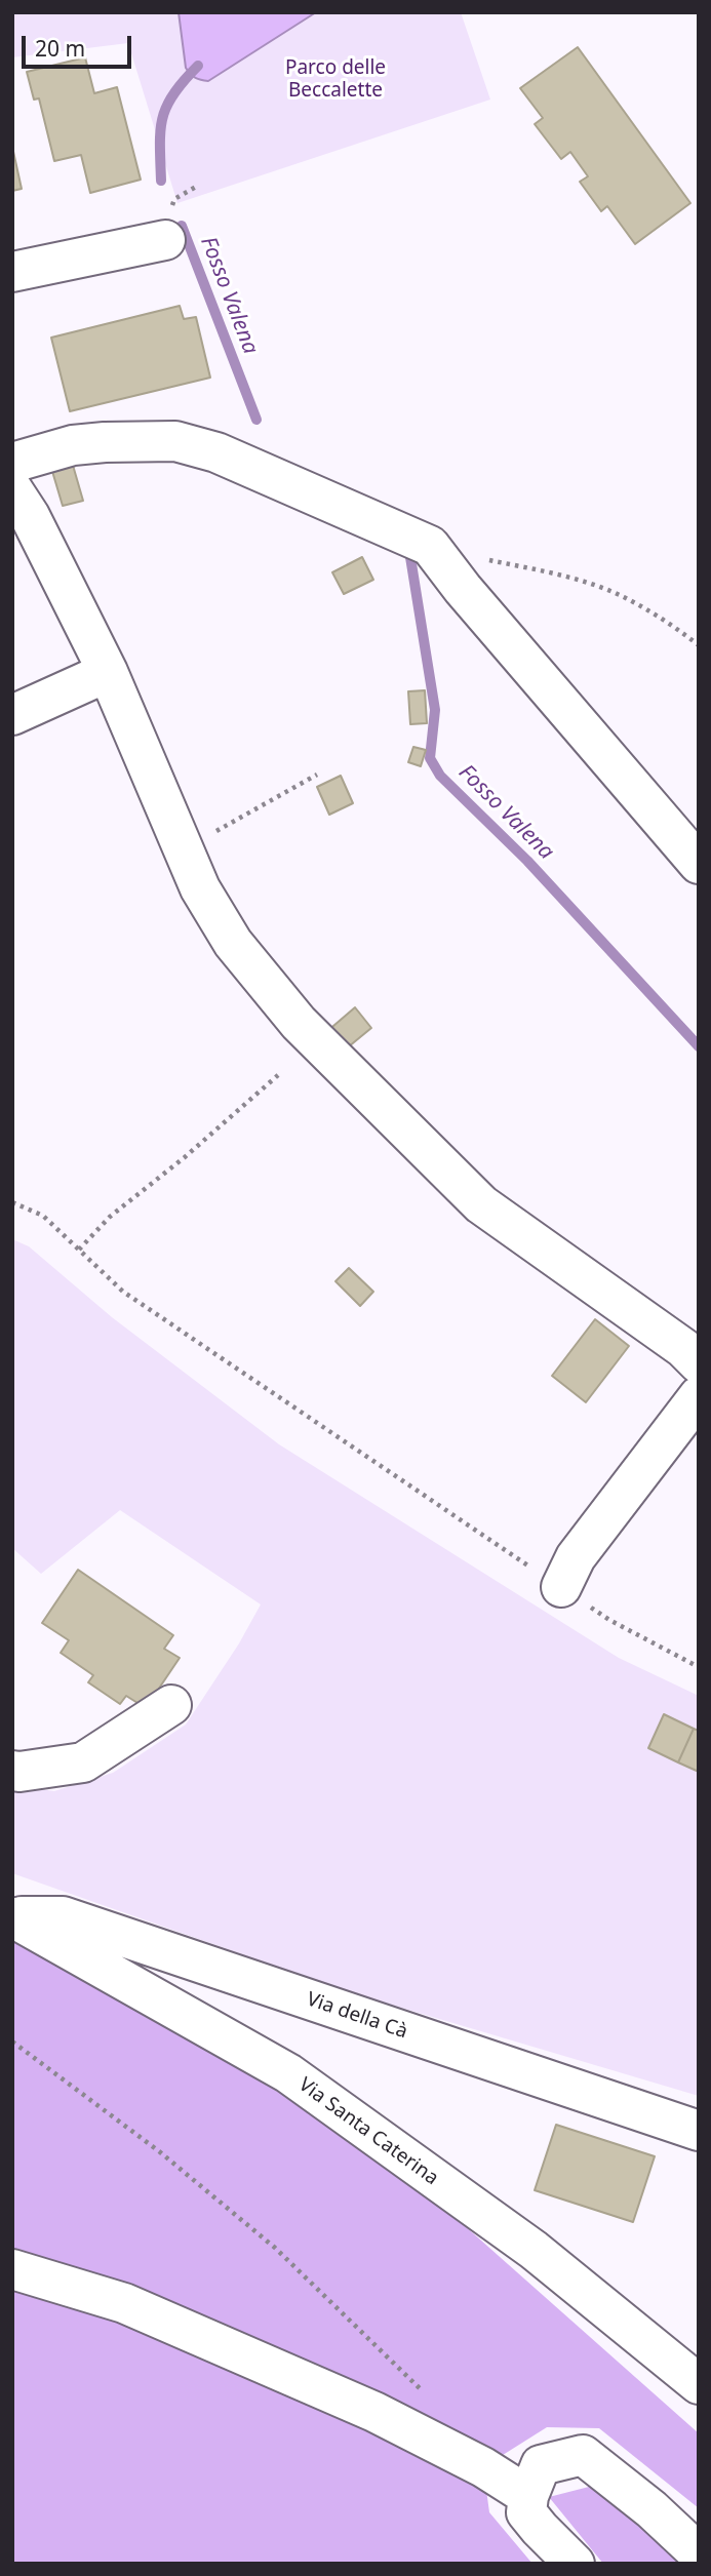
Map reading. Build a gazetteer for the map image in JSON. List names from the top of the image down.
{
  "streets": {
    "street": ["Via della Cà", "Via Santa Caterina"]
  },
  "crossings": [
    ["Via della Cà", "Via Santa Caterina"]
  ],
  "water": ["Fosso Valena"],
  "parks": ["Parco delle Beccalette"],
  "scale_bar": "20 m"
}
